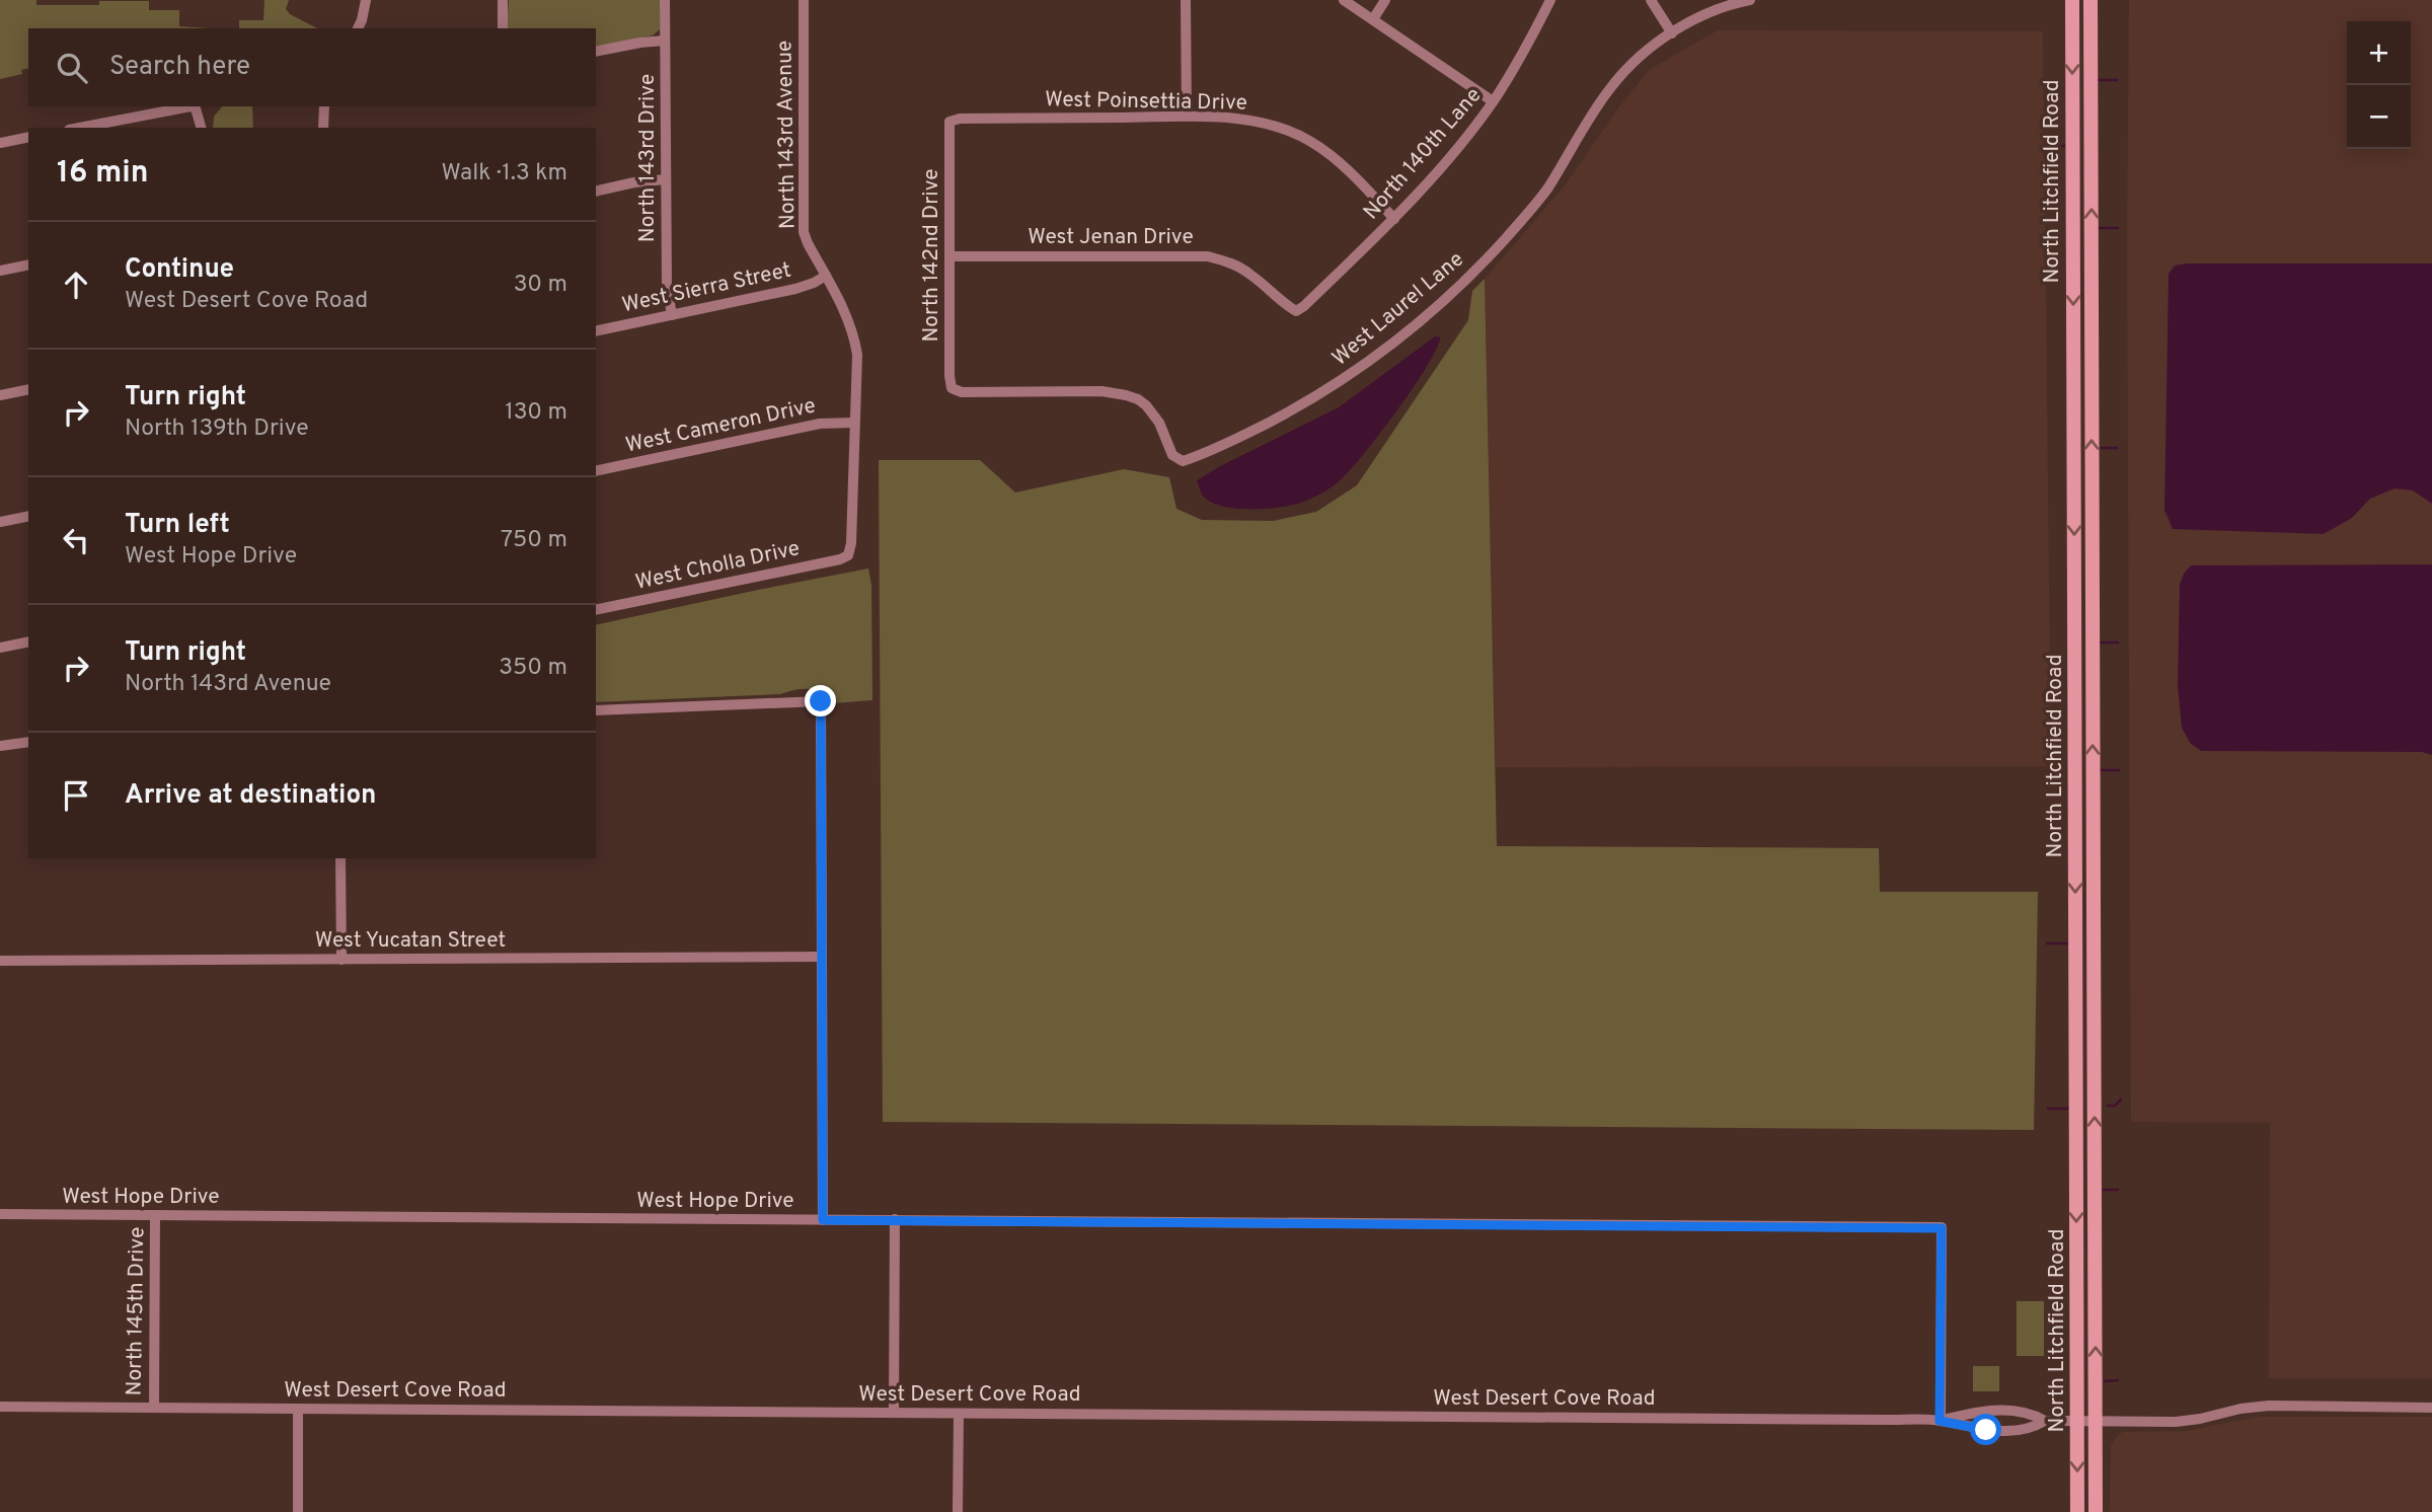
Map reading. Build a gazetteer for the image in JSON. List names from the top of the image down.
{
  "streets": {
    "main road": ["North Litchfield Road"],
    "street": [
      "West Poinsettia Drive",
      "North 143rd Avenue",
      "North 140th Lane",
      "North 143rd Drive",
      "West Jenan Drive",
      "North 142nd Drive",
      "West Sierra Street",
      "West Laurel Lane",
      "West Cameron Drive",
      "West Cholla Drive",
      "West Yucatan Street",
      "West Hope Drive",
      "North 145th Drive",
      "West Desert Cove Road"
    ]
  },
  "crossings": [
    ["West Poinsettia Drive", "North 140th Lane"],
    ["West Poinsettia Drive", "North 142nd Drive"],
    ["North 143rd Avenue", "West Sierra Street"],
    ["North 143rd Avenue", "West Cameron Drive"],
    ["North 143rd Avenue", "West Cholla Drive"],
    ["North 140th Lane", "West Jenan Drive"],
    ["North 143rd Drive", "West Sierra Street"],
    ["North Litchfield Road", "West Desert Cove Road"],
    ["West Jenan Drive", "North 142nd Drive"],
    ["North 142nd Drive", "West Laurel Lane"],
    ["West Hope Drive", "North 145th Drive"],
    ["West Hope Drive", "West Desert Cove Road"],
    ["North 145th Drive", "West Desert Cove Road"]
  ],
  "page": {
    "map_buttons": ["+", "−"],
    "search": "Search here",
    "heading": ["16 min", "Walk · 1.3 km"],
    "list": [
      ["Continue", "West Desert Cove Road", "30 m"],
      ["Turn right", "North 139th Drive", "130 m"],
      ["Turn left", "West Hope Drive", "750 m"],
      ["Turn right", "North 143rd Avenue", "350 m"],
      "Arrive at destination"
    ]
  }
}
